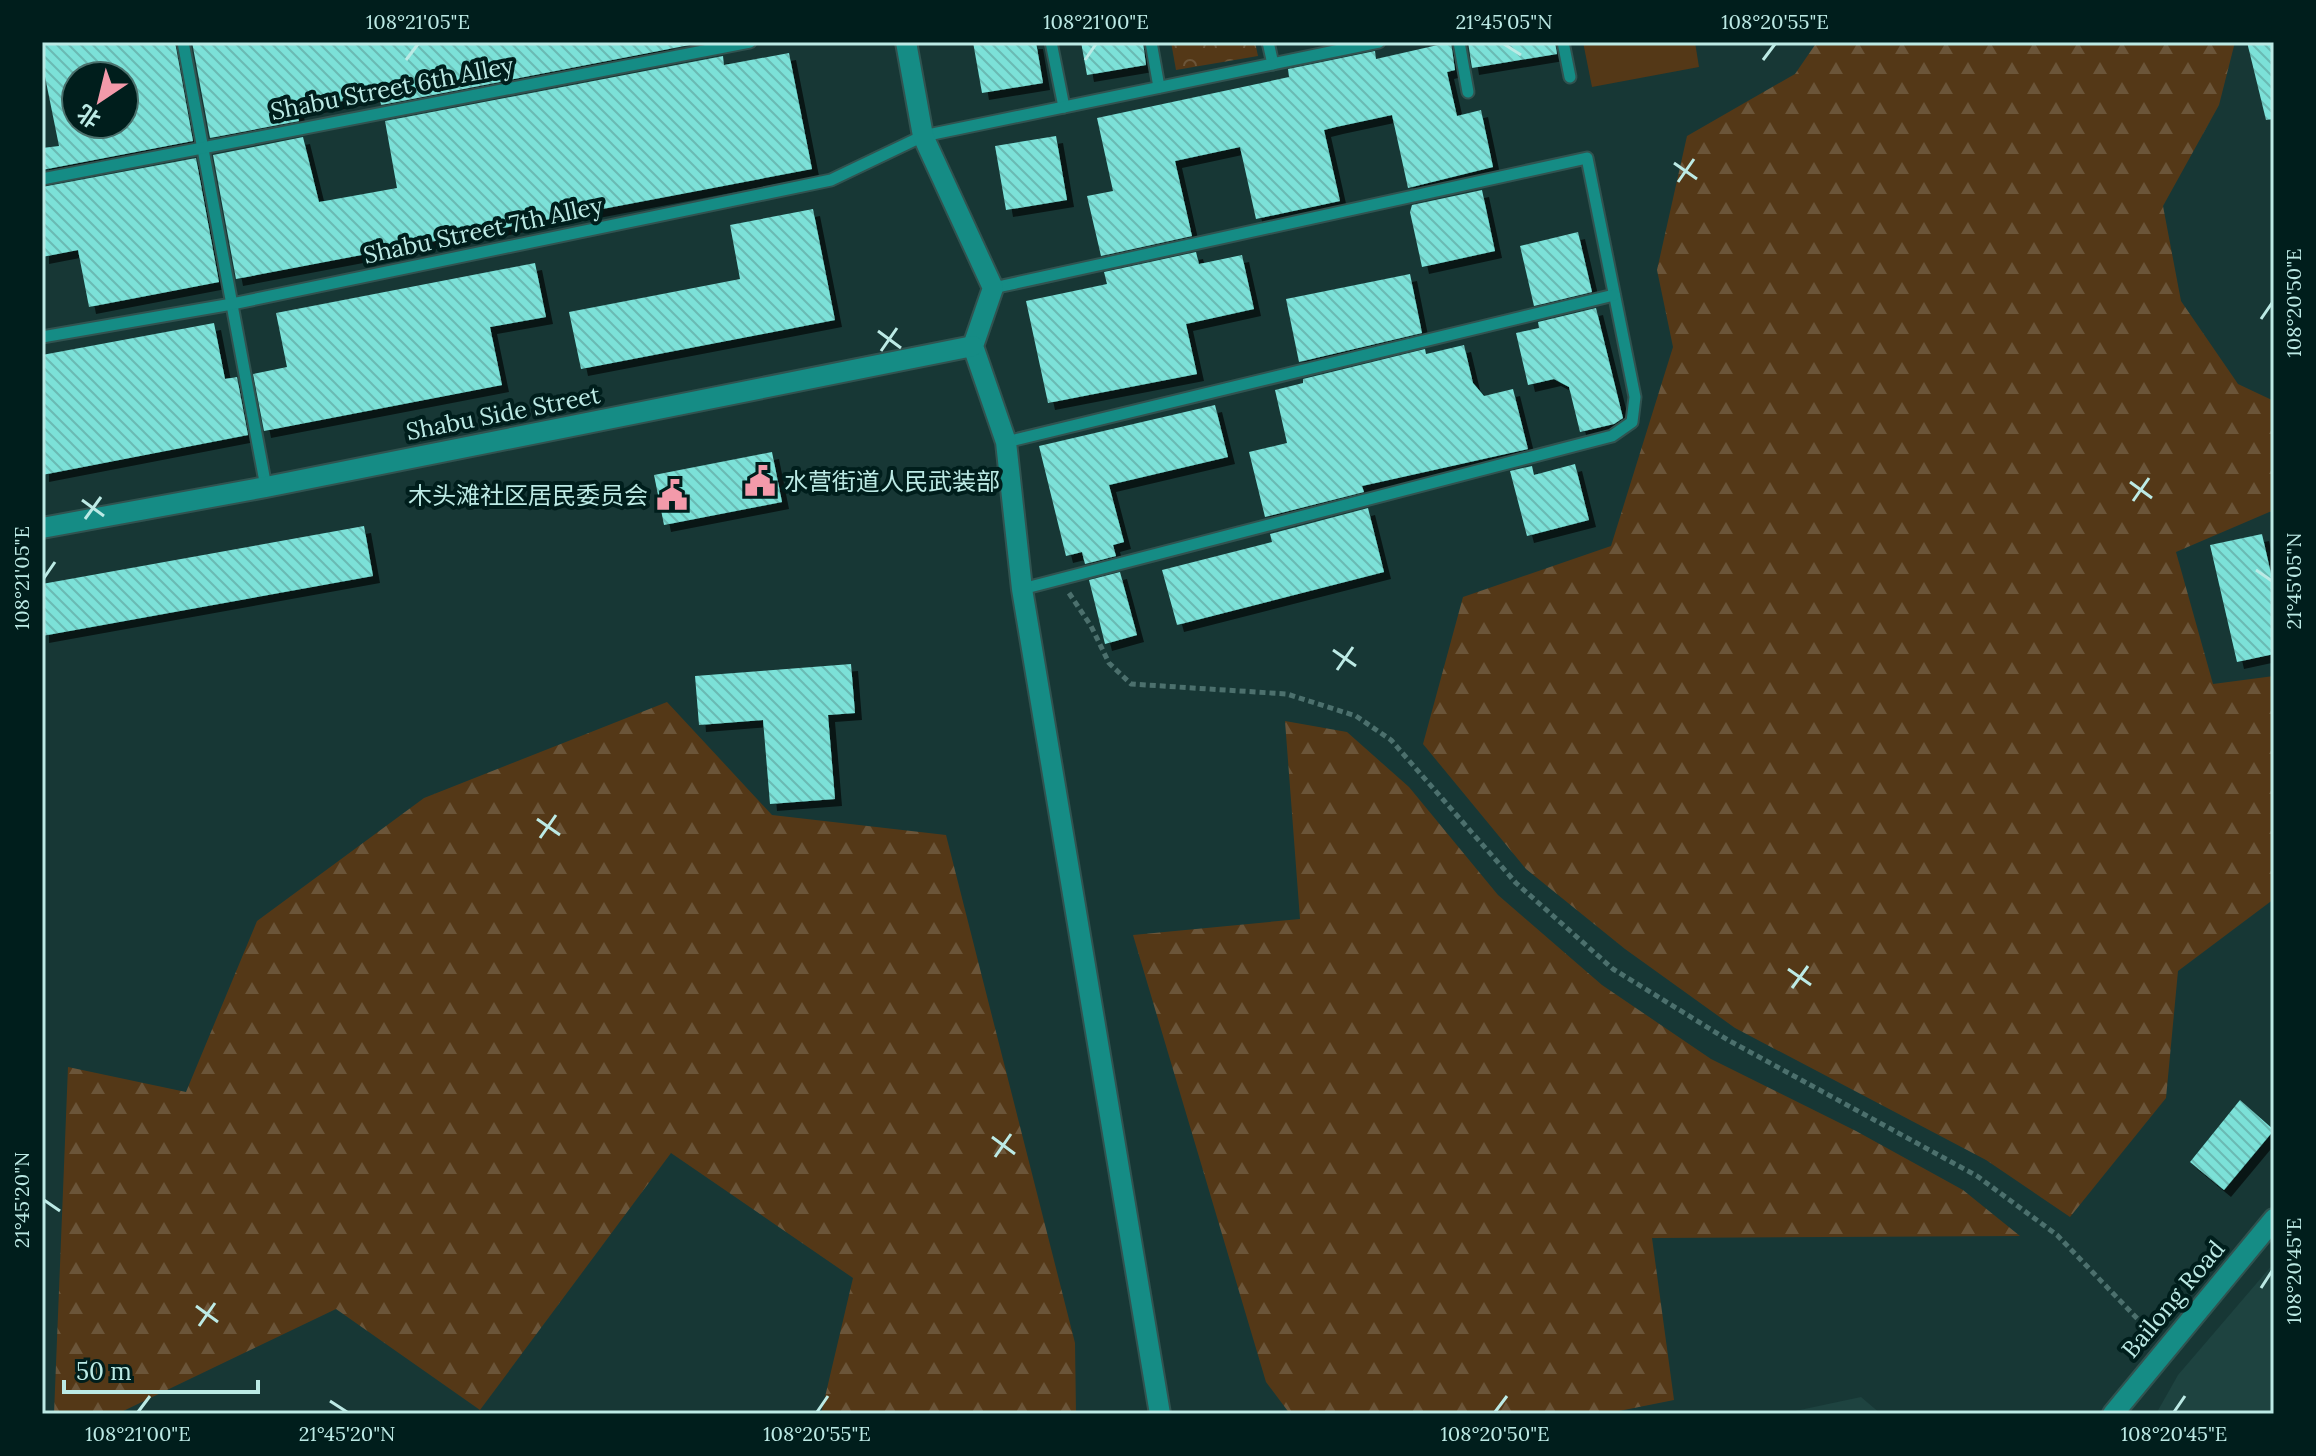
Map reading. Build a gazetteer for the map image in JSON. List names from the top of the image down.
{
  "streets": {
    "street": ["Shabu Side Street", "Bailong Road"],
    "lane": ["Shabu Street 6th Alley", "Shabu Street 7th Alley"]
  },
  "places": {
    "public building": ["水营街道人民武装部", "木头滩社区居民委员会"]
  },
  "scale_bar": "50 m",
  "north": "bottom left",
  "coordinates": [
    "108°21'05\"E",
    "108°21'00\"E",
    "21°45'05\"N",
    "108°20'55\"E",
    "108°20'50\"E",
    "21°45'20\"N",
    "108°20'45\"E"
  ]
}
